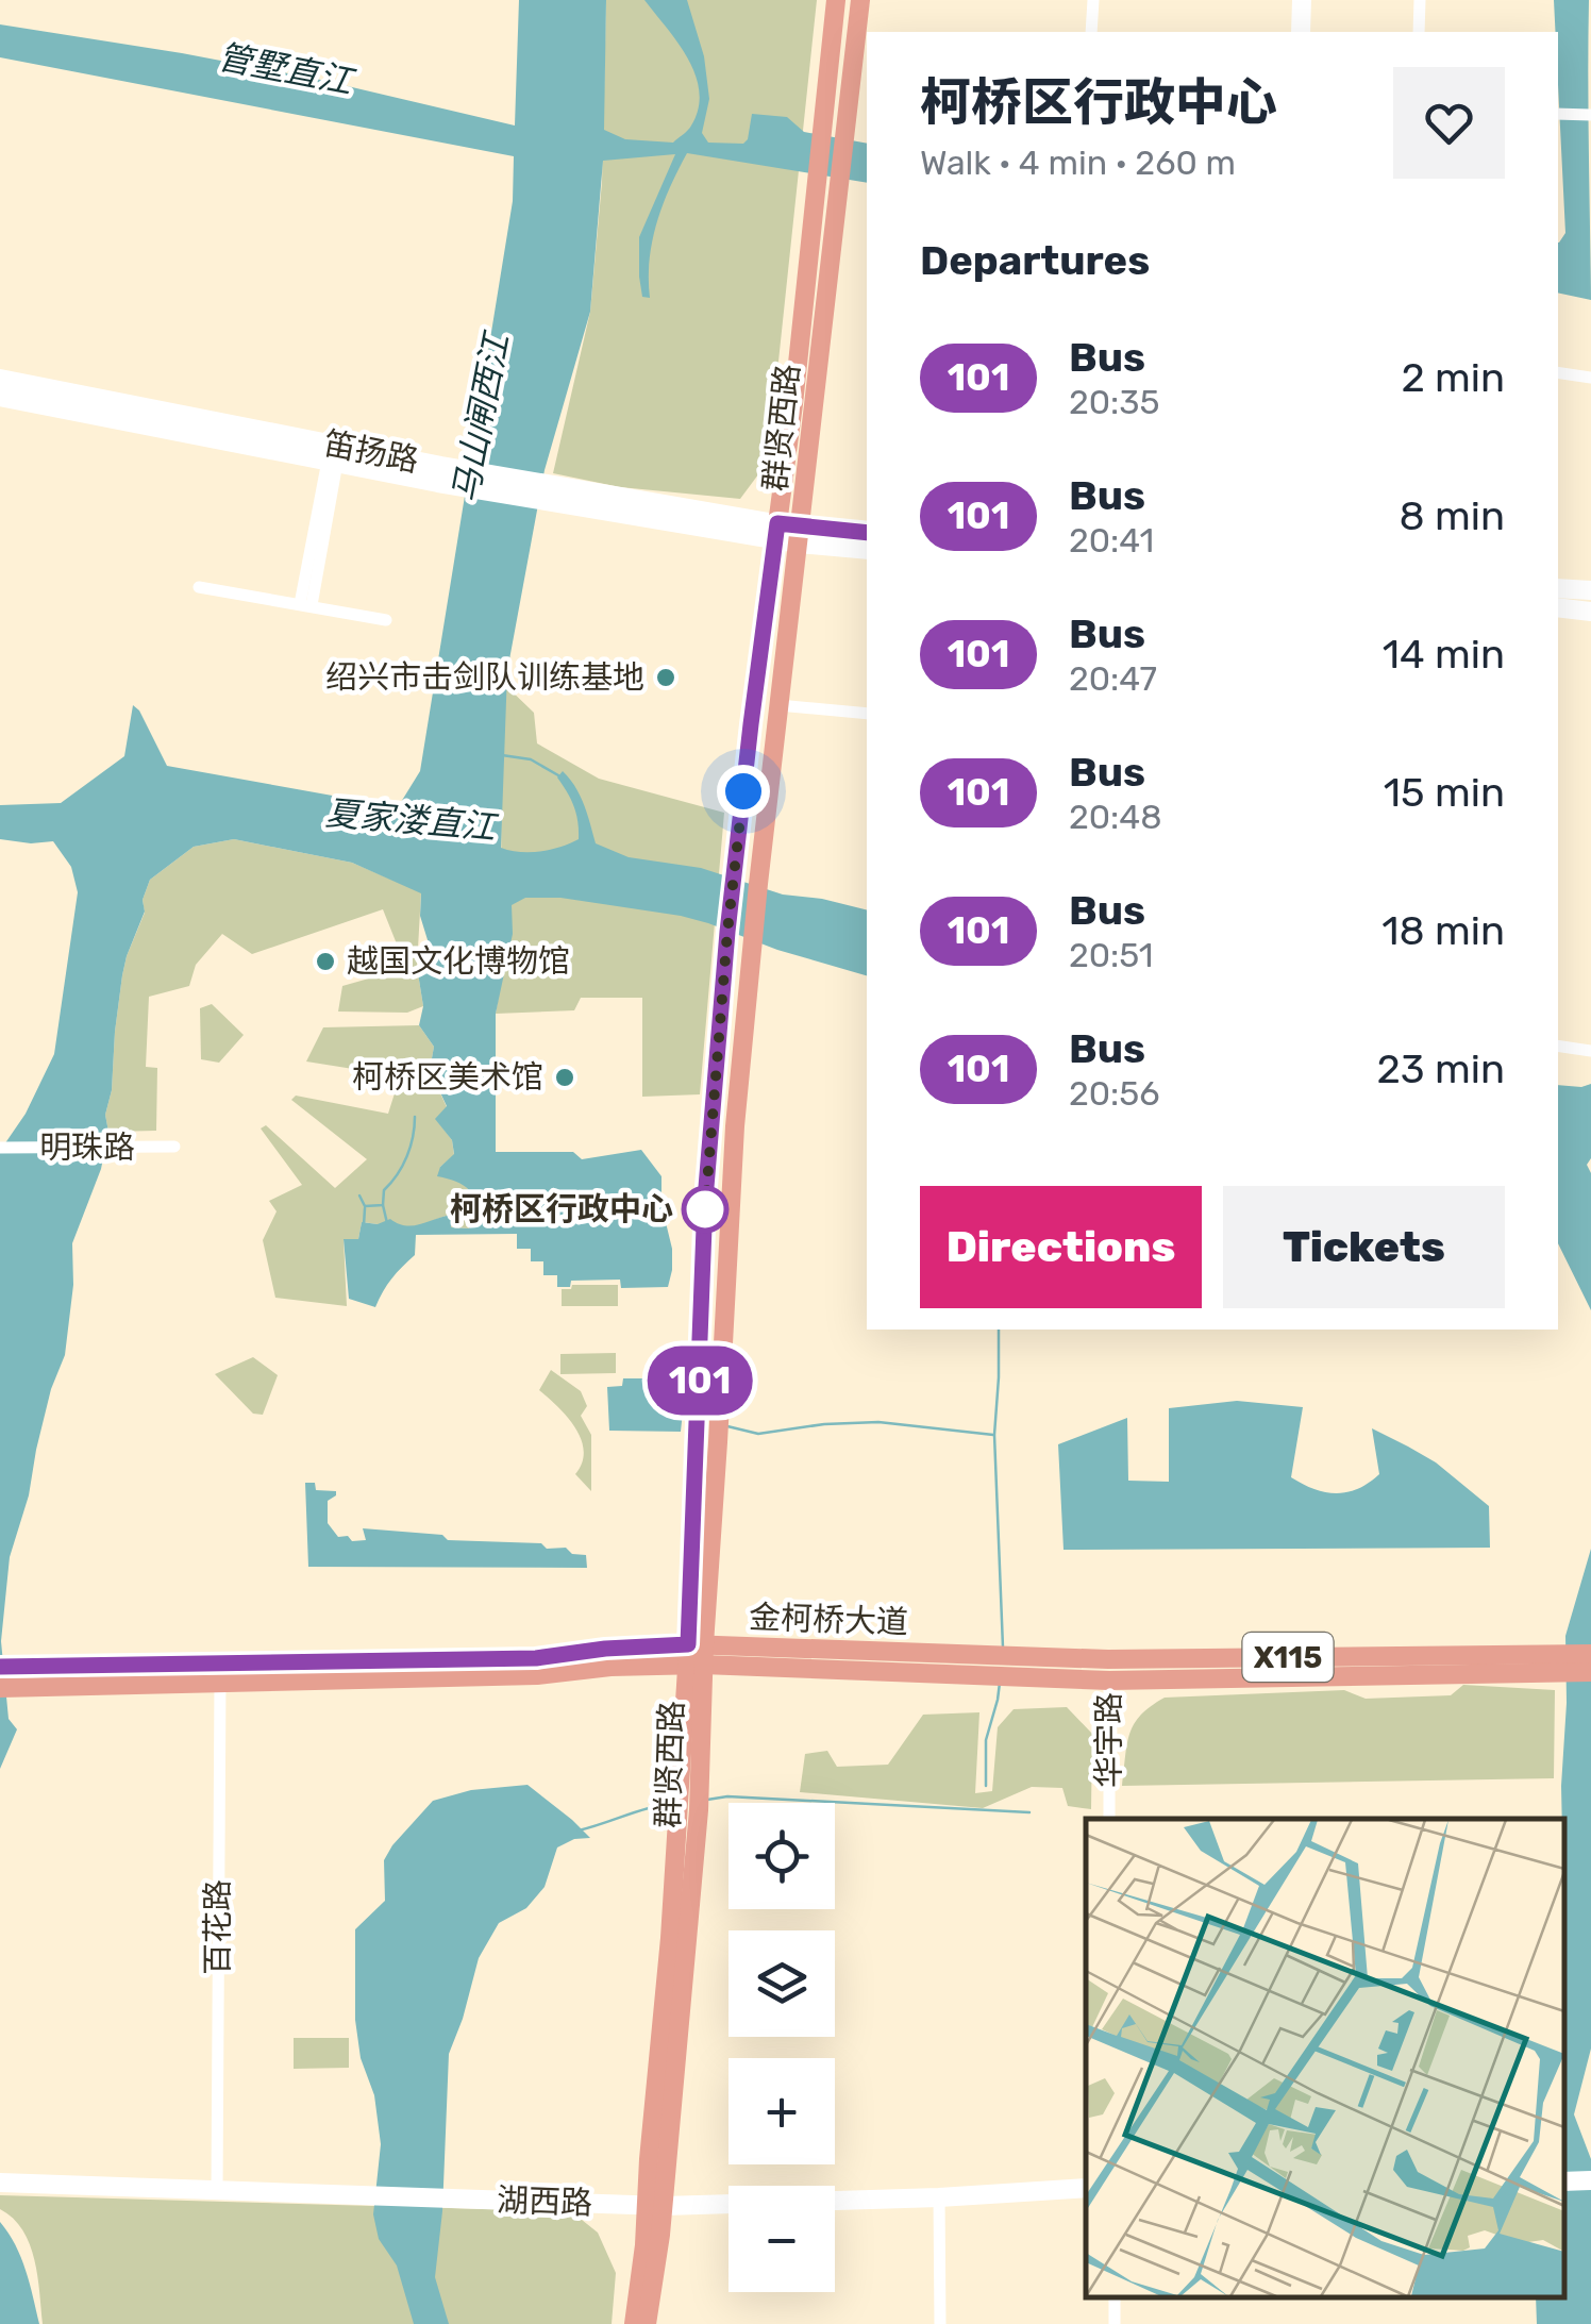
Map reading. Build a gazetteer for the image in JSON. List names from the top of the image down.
{
  "streets": {
    "main road": ["群贤西路", "金柯桥大道", "X115"],
    "street": [
      "笛扬路",
      "明珠路",
      "华宇路",
      "百花路",
      "湖西路"
    ]
  },
  "crossings": [
    ["群贤西路", "笛扬路"],
    ["群贤西路", "金柯桥大道"],
    ["群贤西路", "湖西路"],
    ["金柯桥大道", "华宇路"],
    ["金柯桥大道", "百花路"],
    ["百花路", "湖西路"]
  ],
  "water": ["管墅直江", "马山闸西江", "夏家溇直江"],
  "places": [
    "绍兴市击剑队训练基地",
    "越国文化博物馆",
    "柯桥区美术馆",
    "柯桥区行政中心"
  ],
  "lines": ["bus line 101"],
  "page": {
    "on_map": "101",
    "heading": [
      ["柯桥区行政中心", "Walk · 4 min · 260 m"],
      "Departures"
    ],
    "list": [
      {
        "mark": "101",
        "name": "Bus",
        "note": "20:35",
        "value": "2 min"
      },
      {
        "mark": "101",
        "name": "Bus",
        "note": "20:41",
        "value": "8 min"
      },
      {
        "mark": "101",
        "name": "Bus",
        "note": "20:47",
        "value": "14 min"
      },
      {
        "mark": "101",
        "name": "Bus",
        "note": "20:48",
        "value": "15 min"
      },
      {
        "mark": "101",
        "name": "Bus",
        "note": "20:51",
        "value": "18 min"
      },
      {
        "mark": "101",
        "name": "Bus",
        "note": "20:56",
        "value": "23 min"
      }
    ],
    "buttons": ["Directions", "Tickets"],
    "map_buttons": ["+", "−"]
  }
}
